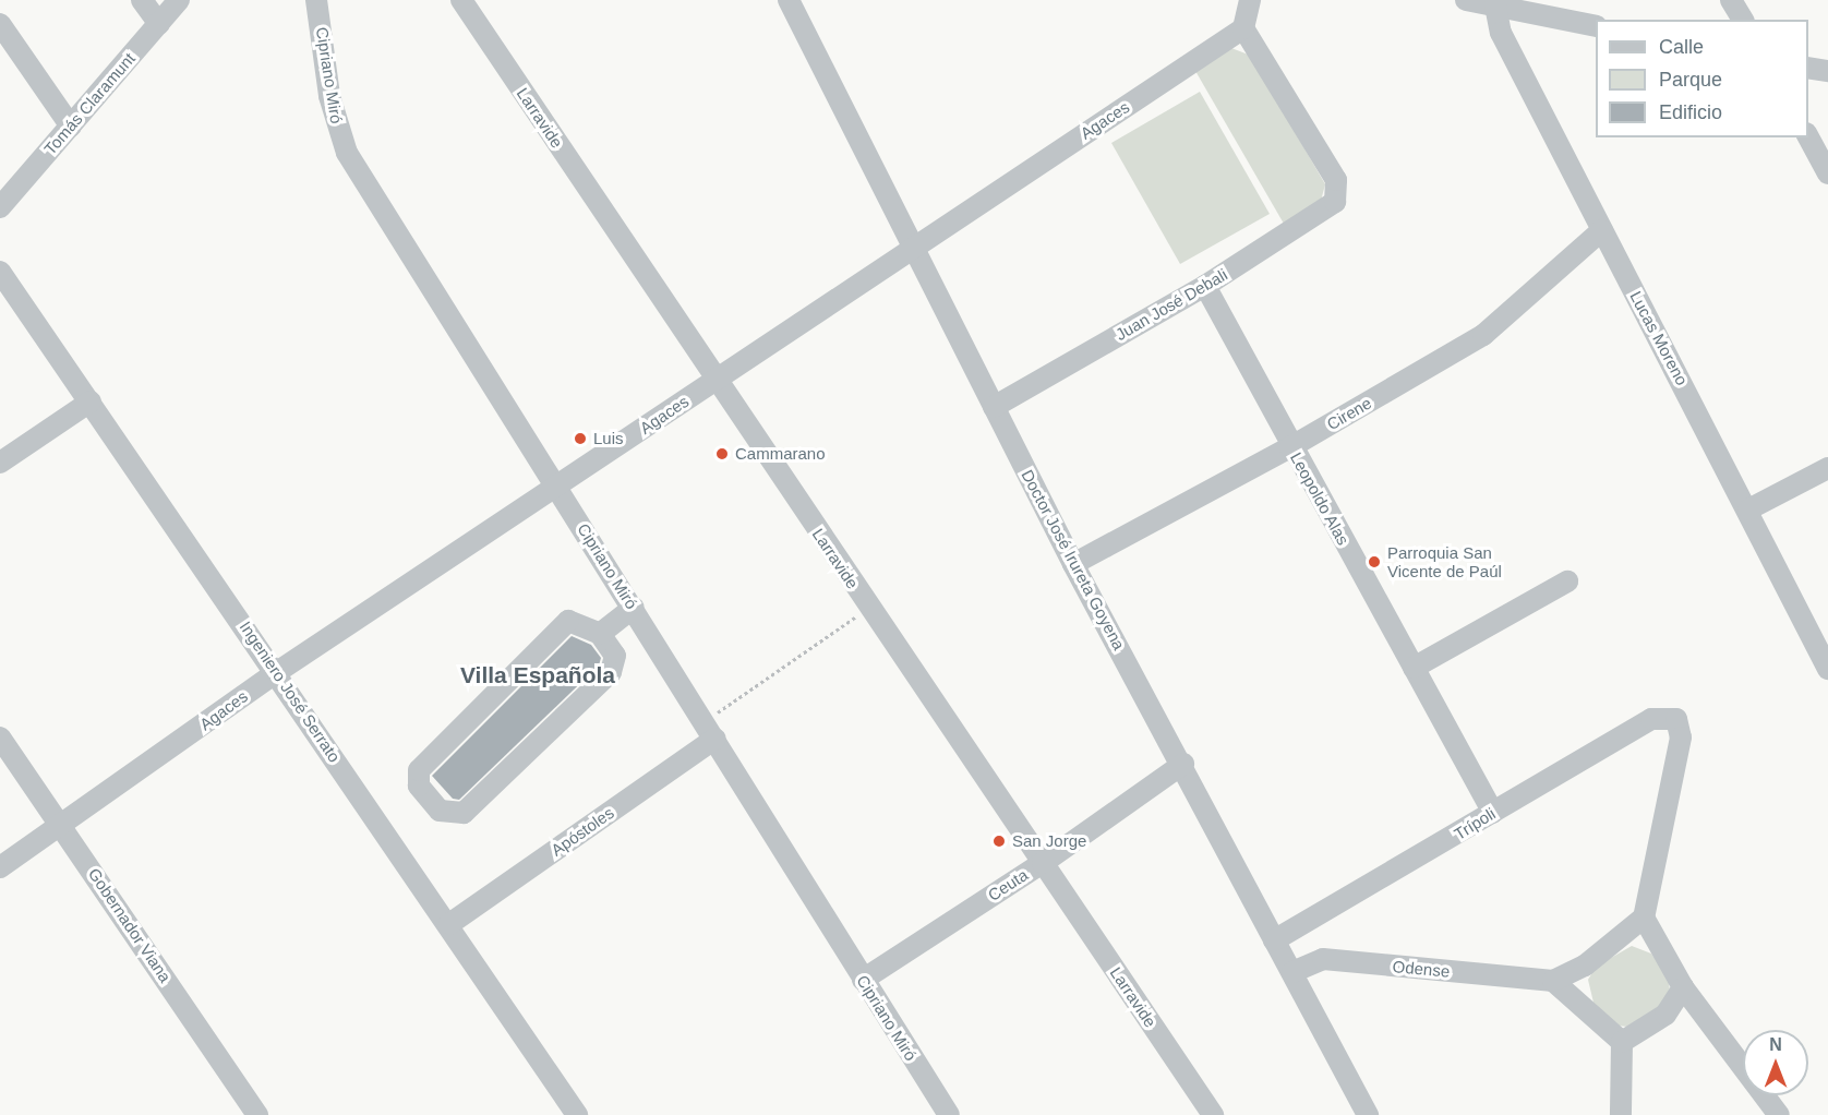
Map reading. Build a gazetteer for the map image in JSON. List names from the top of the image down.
{
  "streets": {
    "street": [
      "Cipriano Miró",
      "Tomás Claramunt",
      "Larravide",
      "Agaces",
      "Juan José Debali",
      "Lucas Moreno",
      "Cirene",
      "Leopoldo Alas",
      "Doctor José Irureta Goyena",
      "Ingeniero José Serrato",
      "Trípoli",
      "Apóstoles",
      "Ceuta",
      "Gobernador Viana",
      "Odense"
    ]
  },
  "crossings": [
    ["Cipriano Miró", "Agaces"],
    ["Cipriano Miró", "Apóstoles"],
    ["Cipriano Miró", "Ceuta"],
    ["Larravide", "Agaces"],
    ["Larravide", "Ceuta"],
    ["Agaces", "Juan José Debali"],
    ["Agaces", "Doctor José Irureta Goyena"],
    ["Agaces", "Ingeniero José Serrato"],
    ["Agaces", "Gobernador Viana"],
    ["Juan José Debali", "Leopoldo Alas"],
    ["Juan José Debali", "Doctor José Irureta Goyena"],
    ["Lucas Moreno", "Cirene"],
    ["Cirene", "Leopoldo Alas"],
    ["Cirene", "Doctor José Irureta Goyena"],
    ["Leopoldo Alas", "Trípoli"],
    ["Doctor José Irureta Goyena", "Trípoli"],
    ["Doctor José Irureta Goyena", "Ceuta"],
    ["Doctor José Irureta Goyena", "Odense"],
    ["Ingeniero José Serrato", "Apóstoles"]
  ],
  "districts": ["Villa Española"],
  "places": [
    "Luis",
    "Cammarano",
    "Parroquia San Vicente de Paúl",
    "San Jorge"
  ],
  "legend": ["Calle", "Parque", "Edificio"],
  "north": "top"
}
